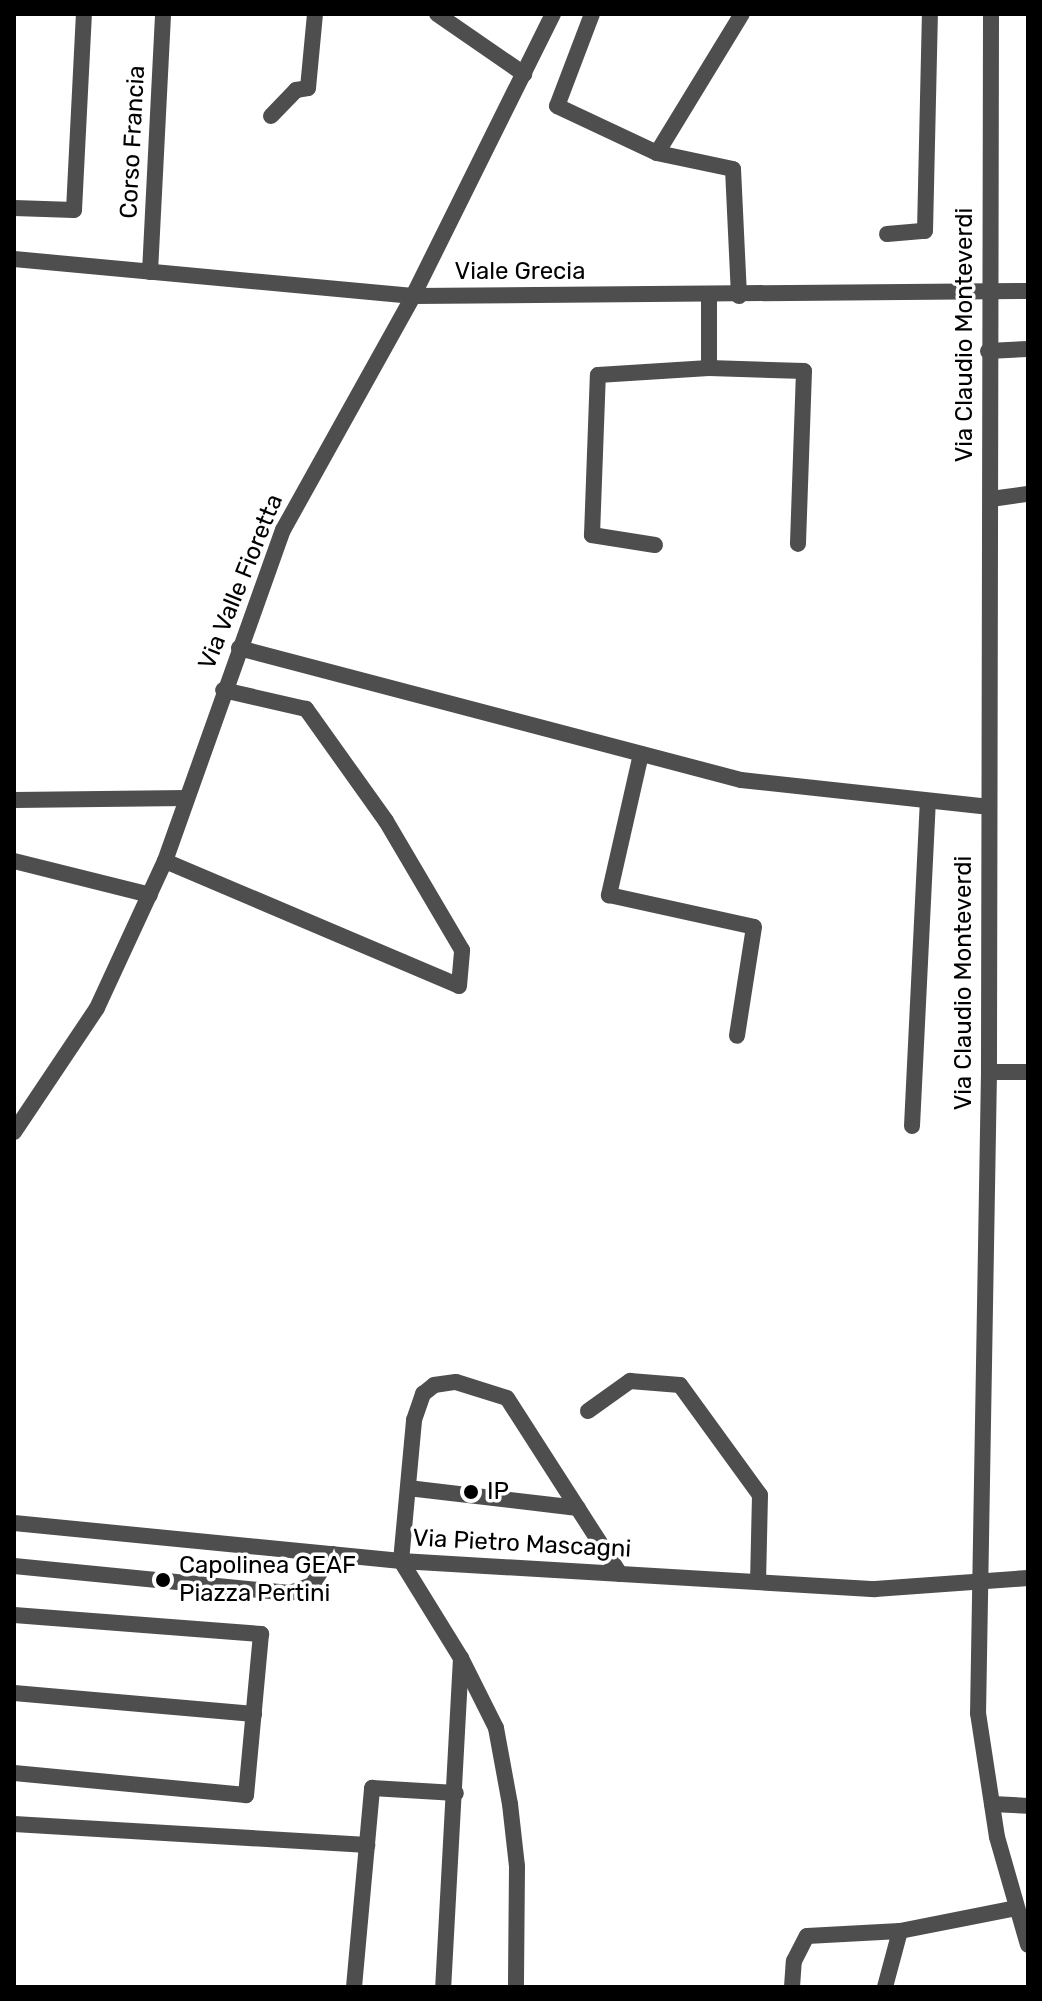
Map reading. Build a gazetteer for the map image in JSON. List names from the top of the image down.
{
  "streets": {
    "street": [
      "Corso Francia",
      "Viale Grecia",
      "Via Claudio Monteverdi",
      "Via Valle Fioretta",
      "Via Pietro Mascagni"
    ]
  },
  "crossings": [
    ["Corso Francia", "Viale Grecia"],
    ["Viale Grecia", "Via Claudio Monteverdi"],
    ["Viale Grecia", "Via Valle Fioretta"],
    ["Via Claudio Monteverdi", "Via Pietro Mascagni"]
  ],
  "places": ["IP", "Capolinea GEAF Piazza Pertini"]
}
